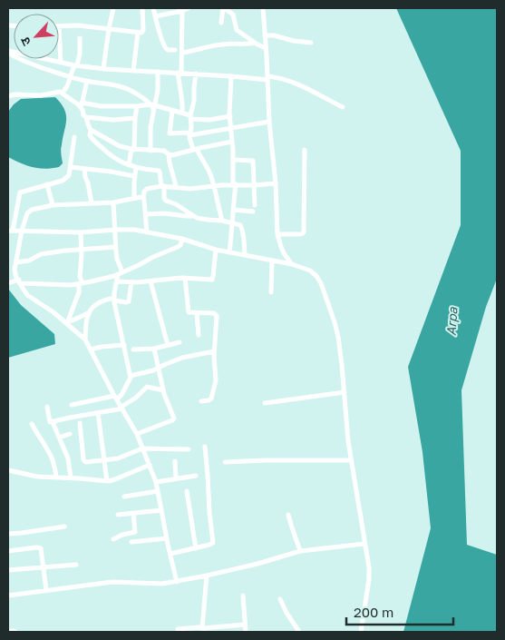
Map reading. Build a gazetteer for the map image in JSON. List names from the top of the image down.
{
  "water": ["Arpa"],
  "scale_bar": "200 m",
  "north": "bottom left"
}
